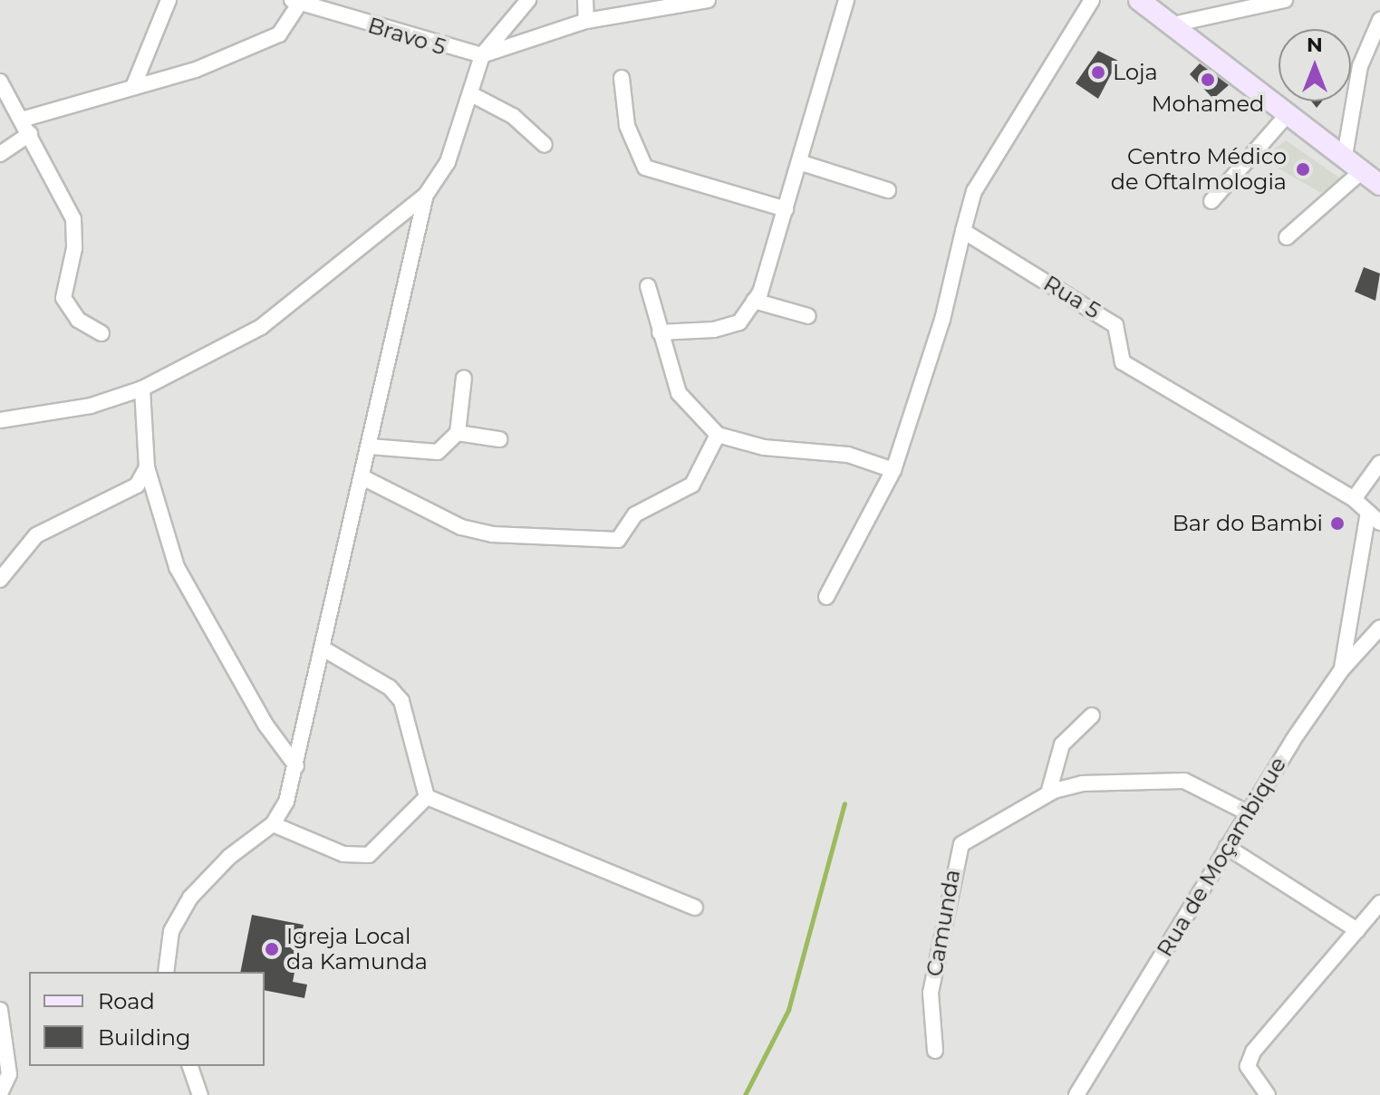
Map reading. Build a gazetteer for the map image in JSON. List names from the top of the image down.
{
  "streets": {
    "street": [
      "Bravo 5",
      "Rua 5",
      "Rua de Moçambique",
      "Camunda"
    ]
  },
  "crossings": [
    ["Rua de Moçambique", "Camunda"]
  ],
  "places": [
    "Loja",
    "Mohamed",
    "Centro Médico de Oftalmologia",
    "Bar do Bambi",
    "Igreja Local da Kamunda"
  ],
  "legend": ["Road", "Building"],
  "north": "top"
}
